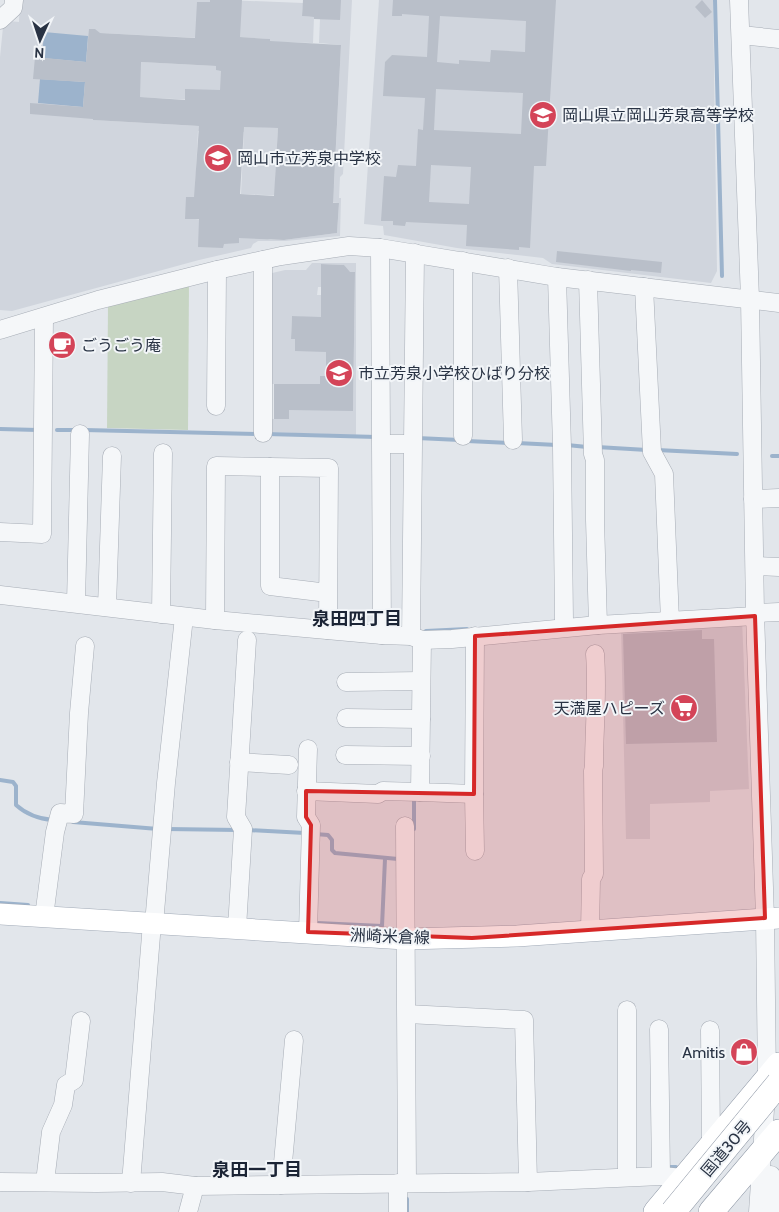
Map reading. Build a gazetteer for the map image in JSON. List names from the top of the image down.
{
  "streets": {
    "highway": ["国道30号"],
    "main road": ["洲崎米倉線"]
  },
  "districts": ["泉田四丁目", "泉田一丁目"],
  "places": {
    "school or university": ["岡山県立岡山芳泉高等学校", "岡山市立芳泉中学校", "市立芳泉小学校ひばり分校"],
    "cafe": ["ごうごう庵"],
    "supermarket": ["天満屋ハピーズ"],
    "shop": ["Amitis"]
  },
  "north": "bottom"
}
